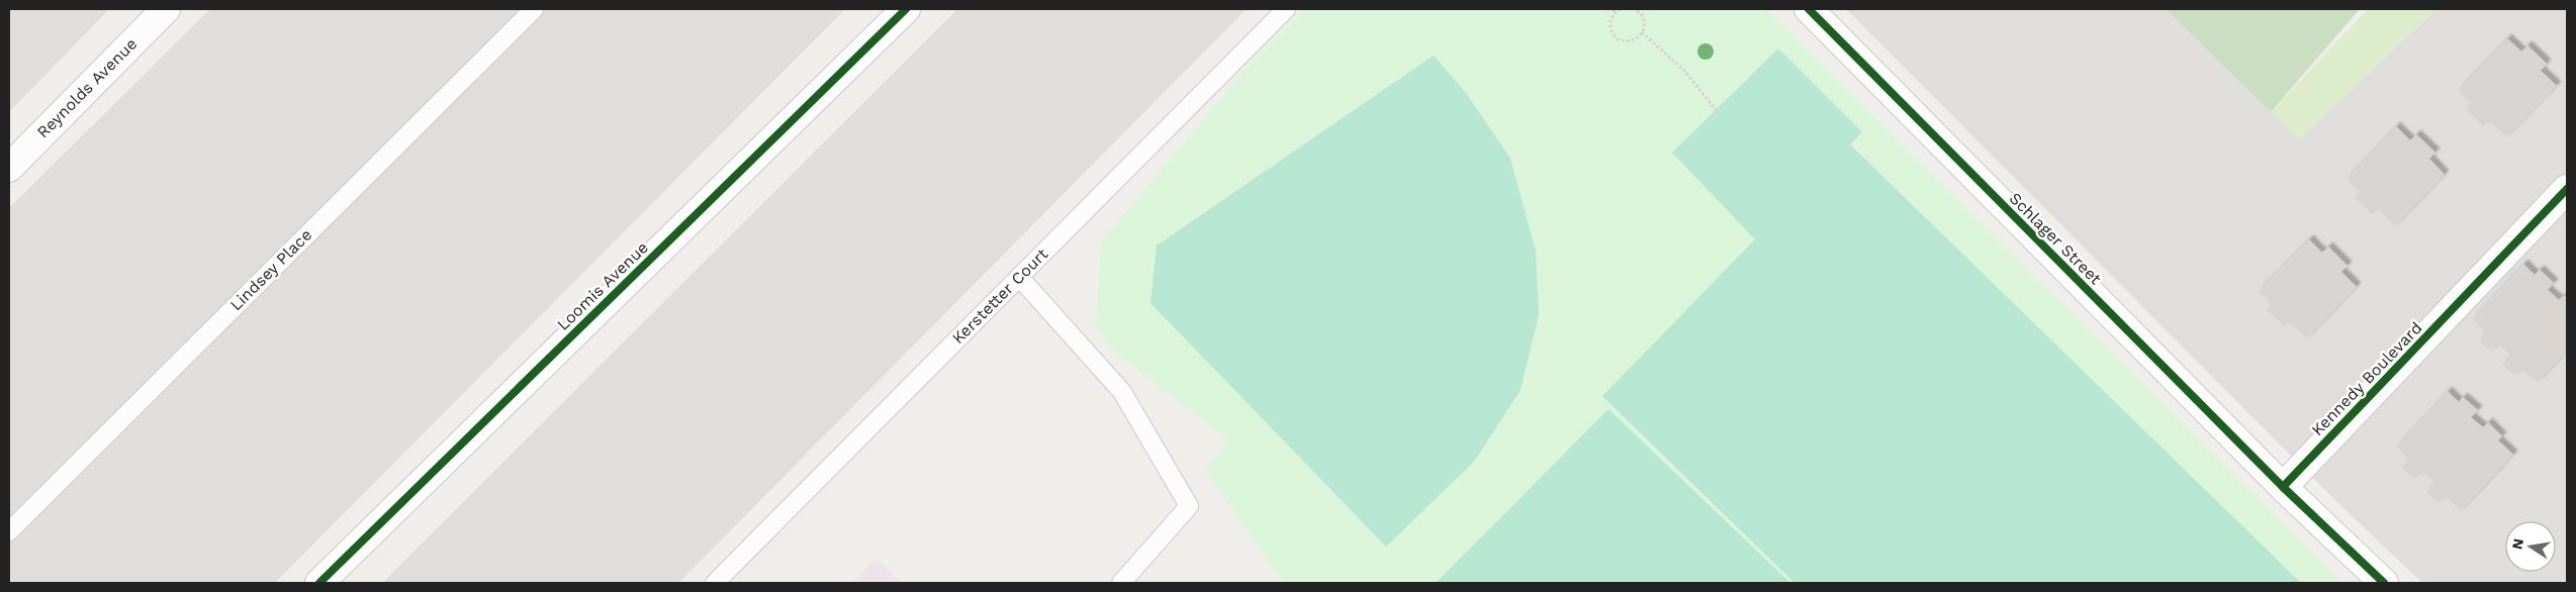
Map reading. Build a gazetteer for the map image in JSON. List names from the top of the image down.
{
  "streets": {
    "street": [
      "Reynolds Avenue",
      "Schlager Street",
      "Loomis Avenue",
      "Kennedy Boulevard"
    ],
    "lane": ["Lindsey Place", "Kerstetter Court"]
  },
  "crossings": [
    ["Schlager Street", "Kennedy Boulevard"]
  ],
  "north": "left"
}
